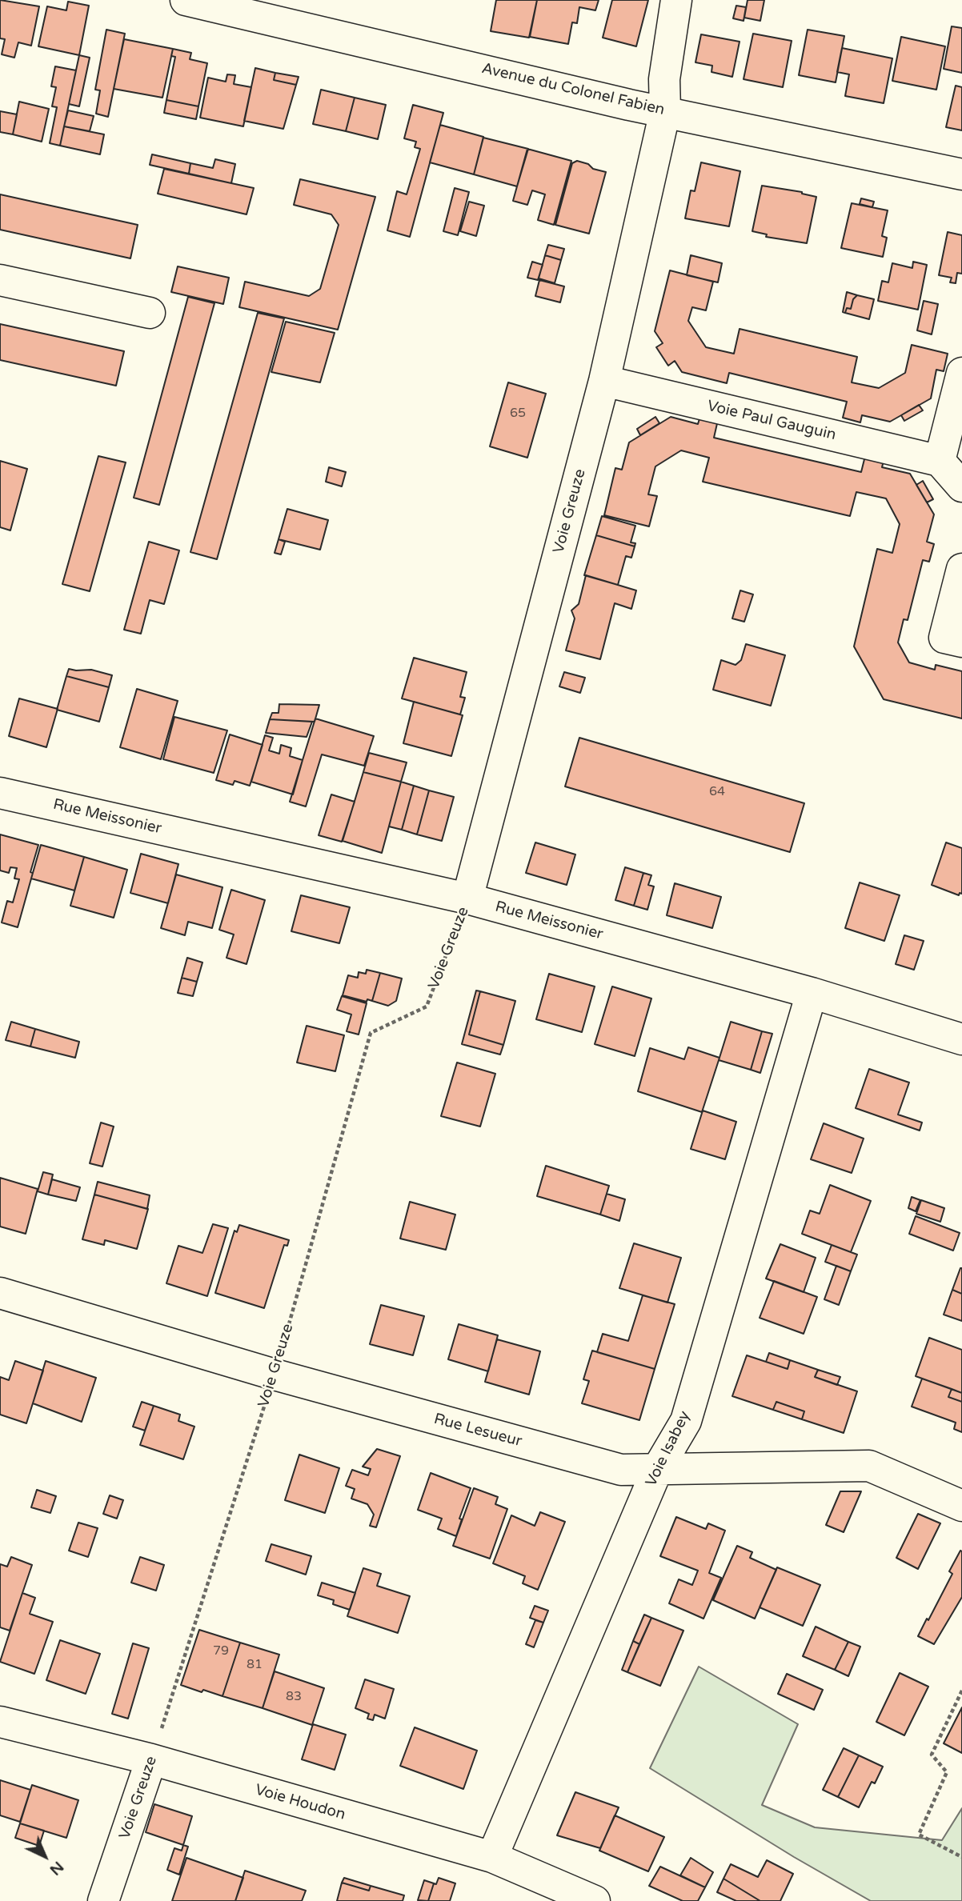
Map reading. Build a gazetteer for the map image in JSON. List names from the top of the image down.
{
  "streets": {
    "street": [
      "Avenue du Colonel Fabien",
      "Voie Paul Gauguin",
      "Voie Greuze",
      "Rue Meissonier",
      "Rue Lesueur",
      "Voie Isabey",
      "Voie Houdon"
    ]
  },
  "crossings": [
    ["Avenue du Colonel Fabien", "Voie Greuze"],
    ["Voie Paul Gauguin", "Voie Greuze"],
    ["Voie Greuze", "Rue Meissonier"],
    ["Voie Greuze", "Rue Lesueur"],
    ["Voie Greuze", "Voie Houdon"],
    ["Rue Meissonier", "Voie Isabey"],
    ["Rue Lesueur", "Voie Isabey"],
    ["Voie Isabey", "Voie Houdon"]
  ],
  "house_numbers": [
    "65",
    "64",
    "79",
    "81",
    "83"
  ],
  "north": "bottom right"
}
